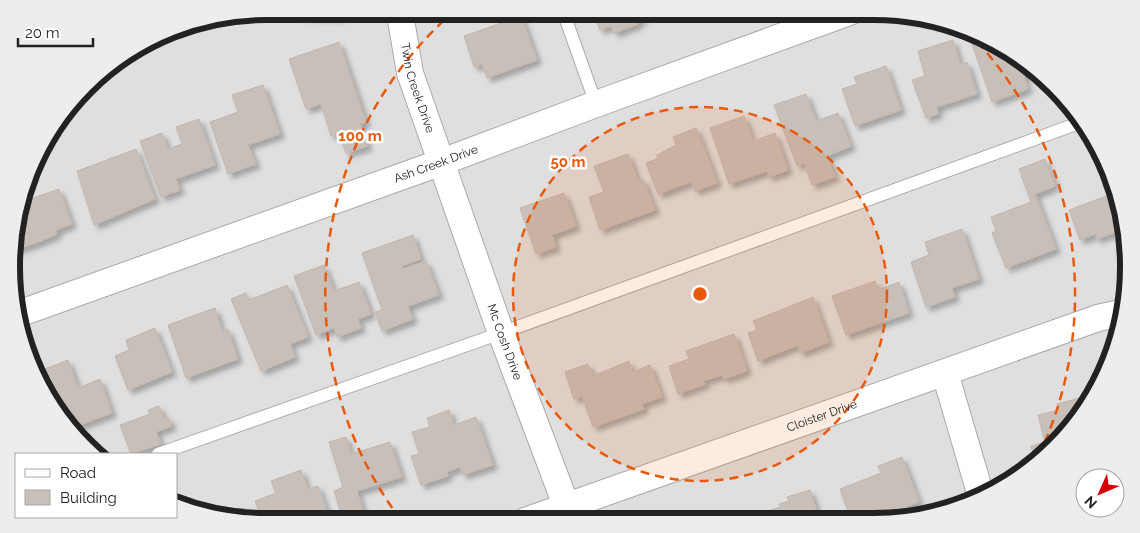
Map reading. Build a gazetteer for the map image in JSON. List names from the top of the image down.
{
  "streets": {
    "street": [
      "Twin Creek Drive",
      "Ash Creek Drive",
      "Mc Cosh Drive",
      "Cloister Drive"
    ]
  },
  "crossings": [
    ["Twin Creek Drive", "Ash Creek Drive"],
    ["Twin Creek Drive", "Mc Cosh Drive"],
    ["Ash Creek Drive", "Mc Cosh Drive"],
    ["Mc Cosh Drive", "Cloister Drive"]
  ],
  "legend": ["Road", "Building"],
  "scale_bar": "20 m",
  "north": "bottom left",
  "rings": ["100 m", "50 m"]
}
